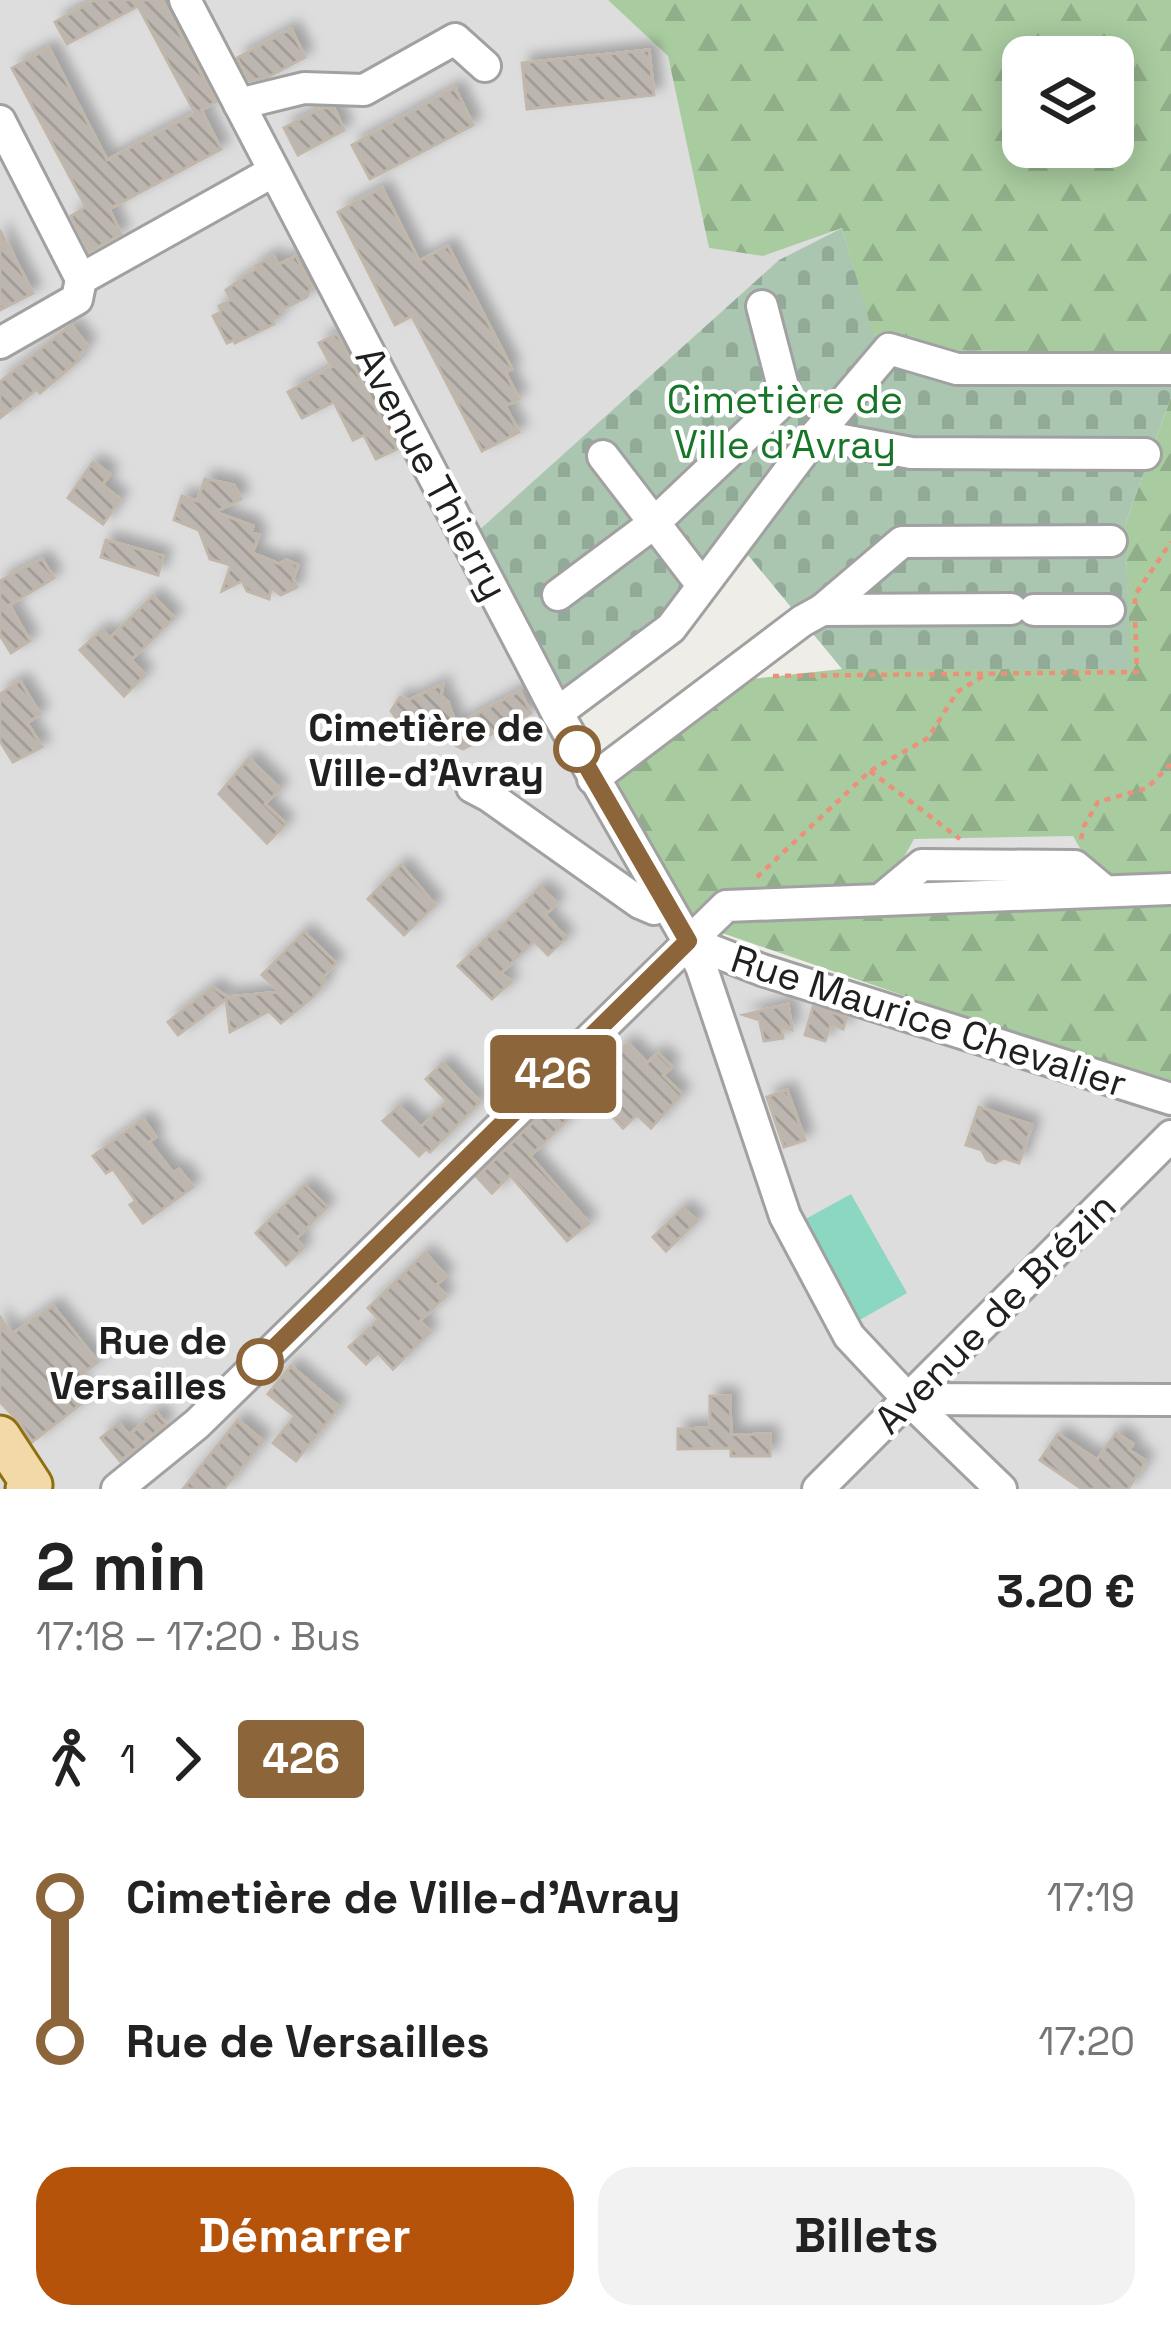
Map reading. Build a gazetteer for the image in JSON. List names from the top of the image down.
{
  "streets": {
    "street": ["Avenue Thierry", "Rue Maurice Chevalier", "Avenue de Brézin"]
  },
  "crossings": [
    ["Avenue Thierry", "Rue Maurice Chevalier"],
    ["Avenue Thierry", "Avenue de Brézin"]
  ],
  "parks": ["Cimetière de Ville d'Avray"],
  "places": ["Cimetière de Ville-d'Avray", "Rue de Versailles"],
  "lines": ["bus line 426"],
  "page": {
    "on_map": "426",
    "heading": ["2 min", "17:18 – 17:20 · Bus", "3.20 €"],
    "legs": ["1", "426"],
    "list": [
      {
        "name": "Cimetière de Ville-d'Avray",
        "value": "17:19"
      },
      {
        "name": "Rue de Versailles",
        "value": "17:20"
      }
    ],
    "buttons": ["Démarrer", "Billets"]
  }
}
